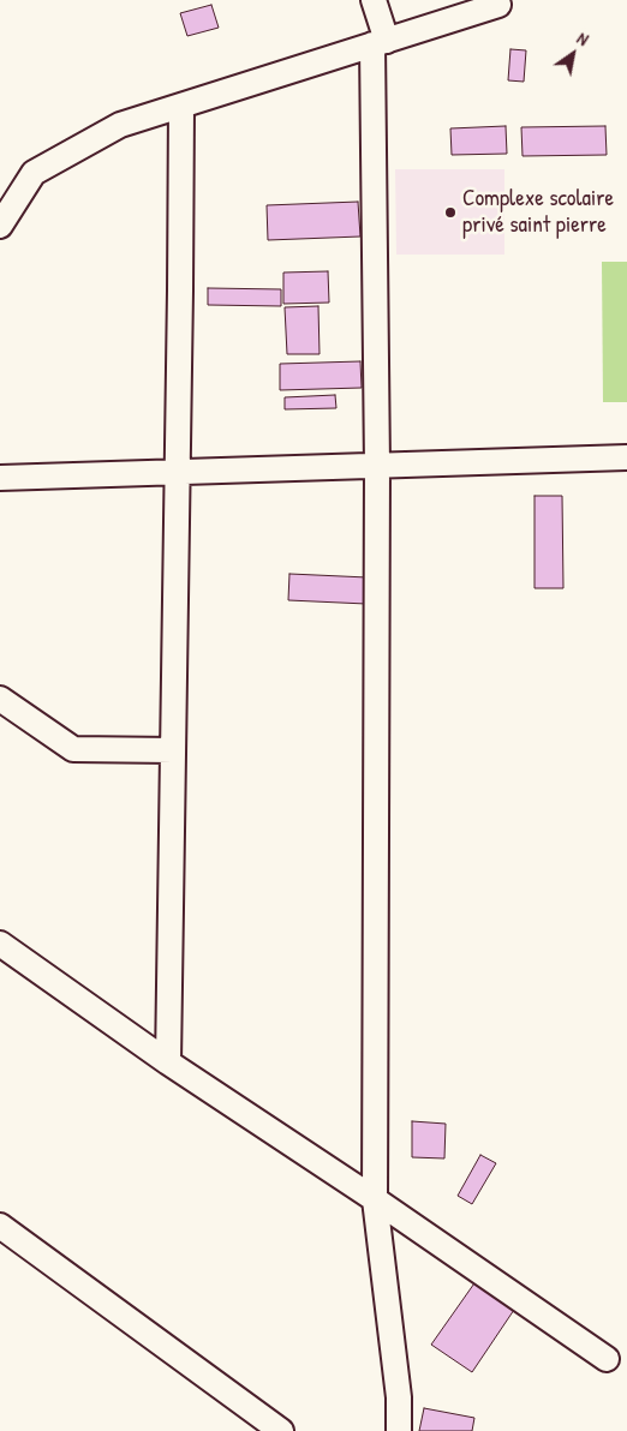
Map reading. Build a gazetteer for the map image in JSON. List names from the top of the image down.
{
  "places": ["Complexe scolaire privé saint pierre"],
  "north": "top right"
}
